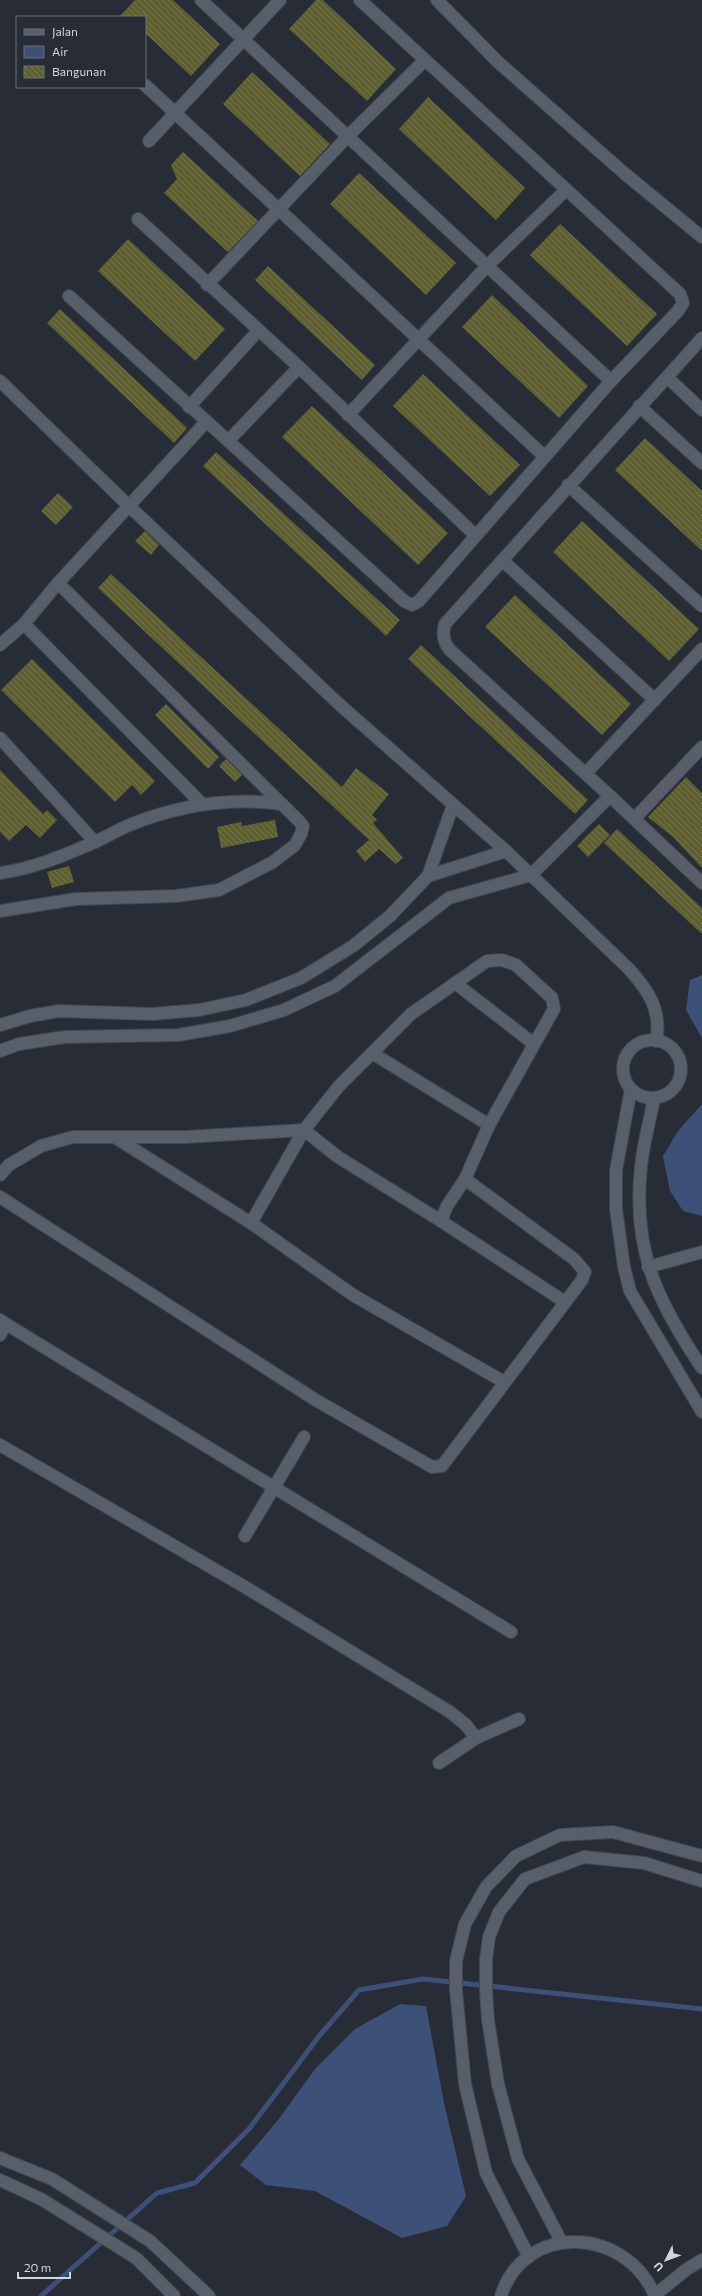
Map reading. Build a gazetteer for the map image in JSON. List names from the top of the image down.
{
  "legend": ["Jalan", "Air", "Bangunan"],
  "scale_bar": "20 m",
  "north": "bottom left"
}
